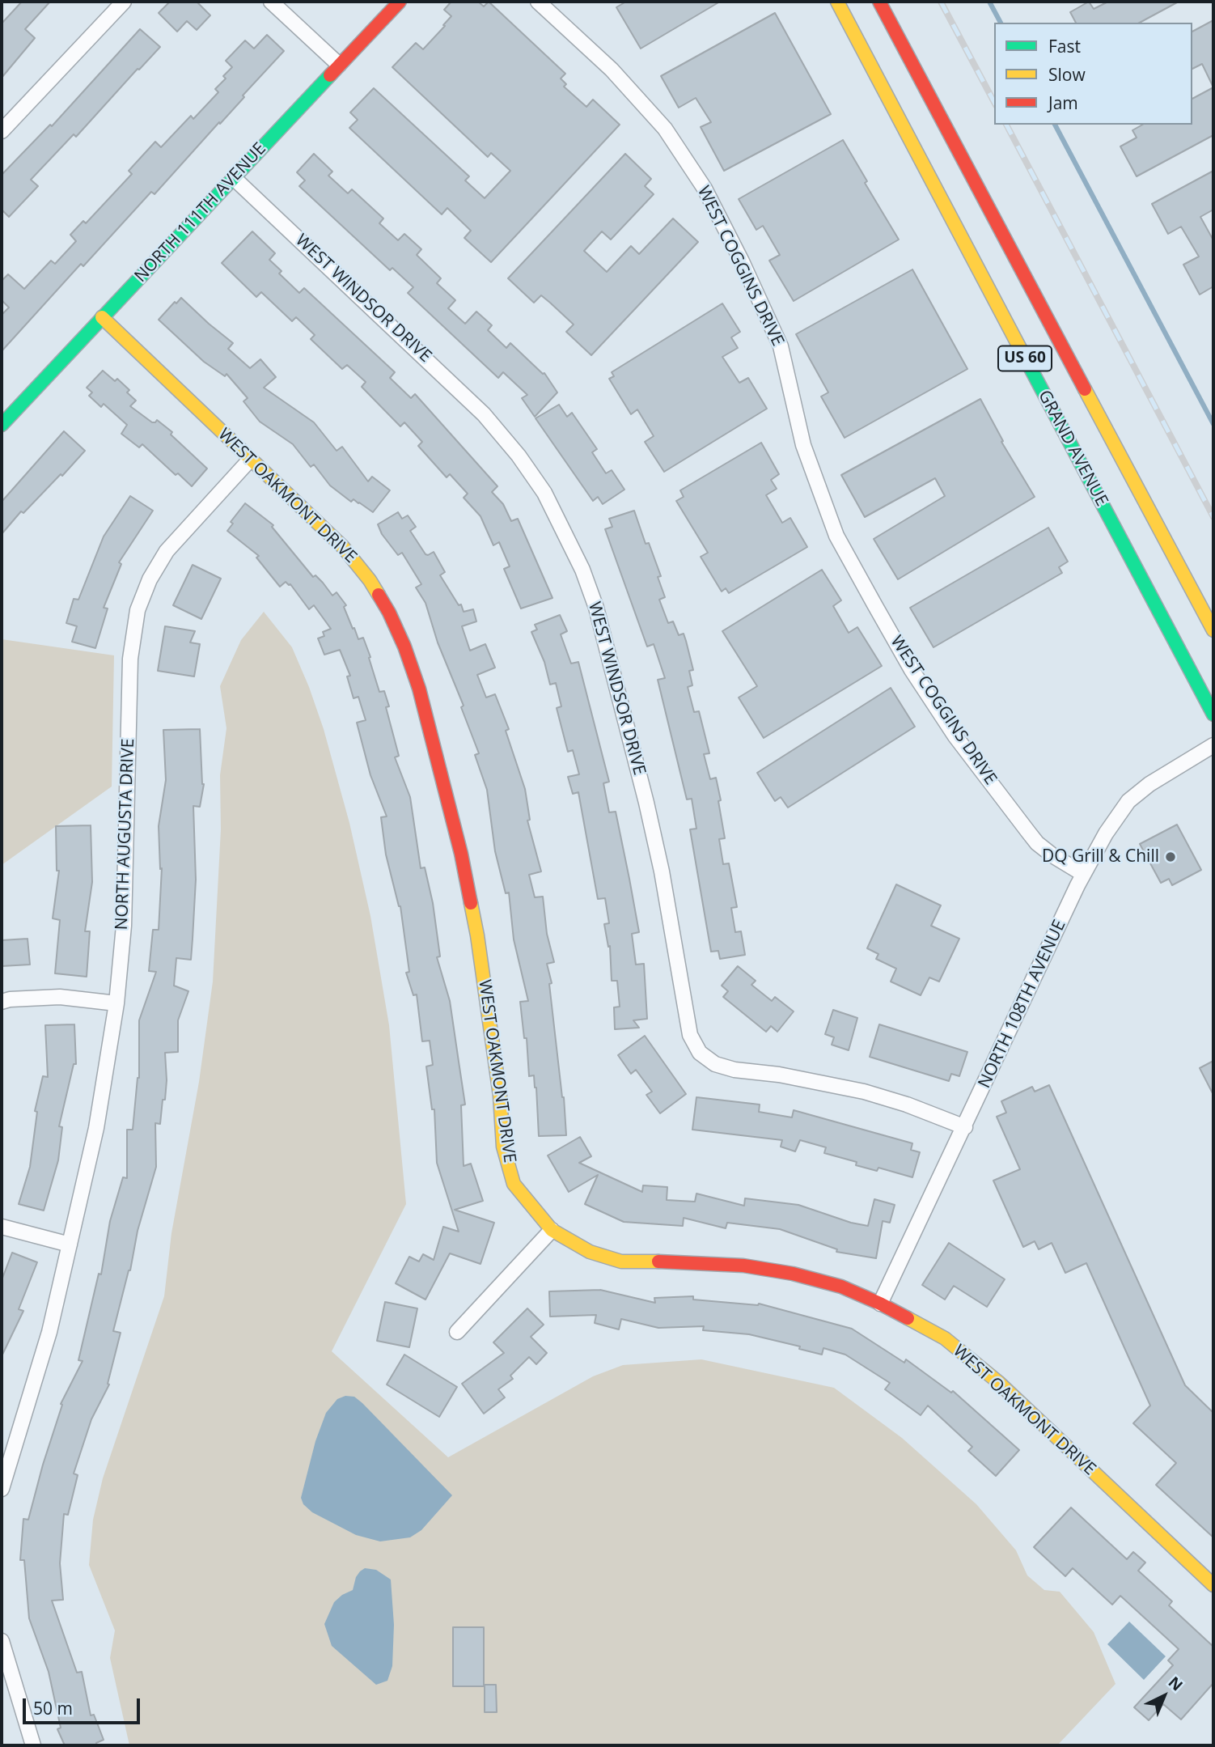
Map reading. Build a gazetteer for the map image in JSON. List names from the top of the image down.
{
  "streets": {
    "main road": [
      "NORTH 111TH AVENUE",
      "US 60",
      "GRAND AVENUE",
      "WEST OAKMONT DRIVE"
    ],
    "street": [
      "WEST COGGINS DRIVE",
      "WEST WINDSOR DRIVE",
      "NORTH AUGUSTA DRIVE",
      "NORTH 108TH AVENUE"
    ]
  },
  "crossings": [
    ["NORTH 111TH AVENUE", "WEST WINDSOR DRIVE"],
    ["NORTH 111TH AVENUE", "WEST OAKMONT DRIVE"],
    ["WEST COGGINS DRIVE", "NORTH 108TH AVENUE"],
    ["WEST WINDSOR DRIVE", "NORTH 108TH AVENUE"],
    ["WEST OAKMONT DRIVE", "NORTH AUGUSTA DRIVE"],
    ["WEST OAKMONT DRIVE", "NORTH 108TH AVENUE"]
  ],
  "places": ["DQ Grill & Chill"],
  "legend": ["Fast", "Slow", "Jam"],
  "scale_bar": "50 m",
  "north": "top right"
}
